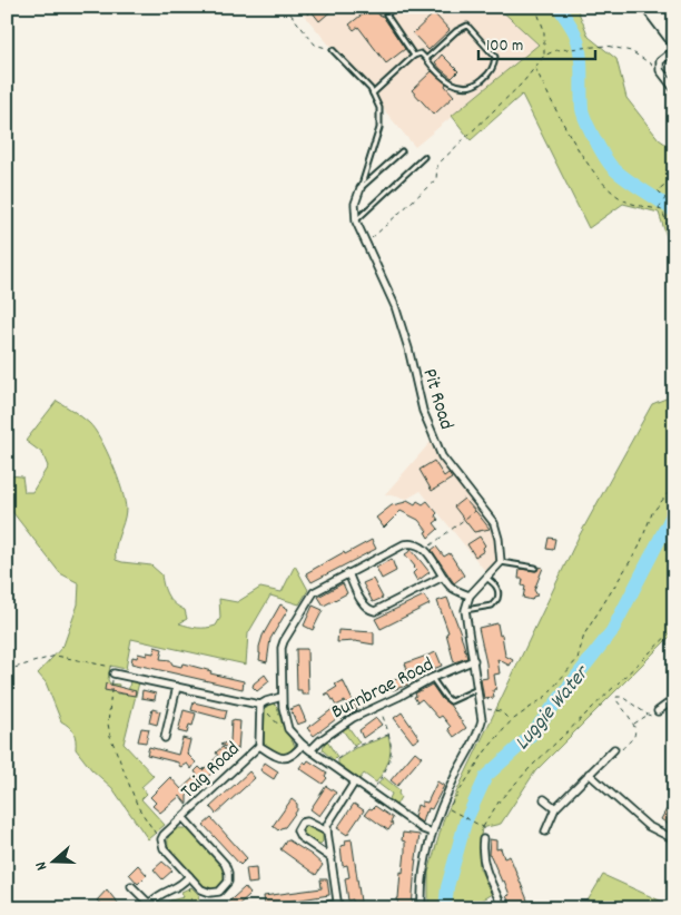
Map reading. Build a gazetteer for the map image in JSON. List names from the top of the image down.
{
  "streets": {
    "street": ["Pit Road", "Burnbrae Road", "Taig Road"]
  },
  "water": ["Luggie Water"],
  "scale_bar": "100 m",
  "north": "left"
}
